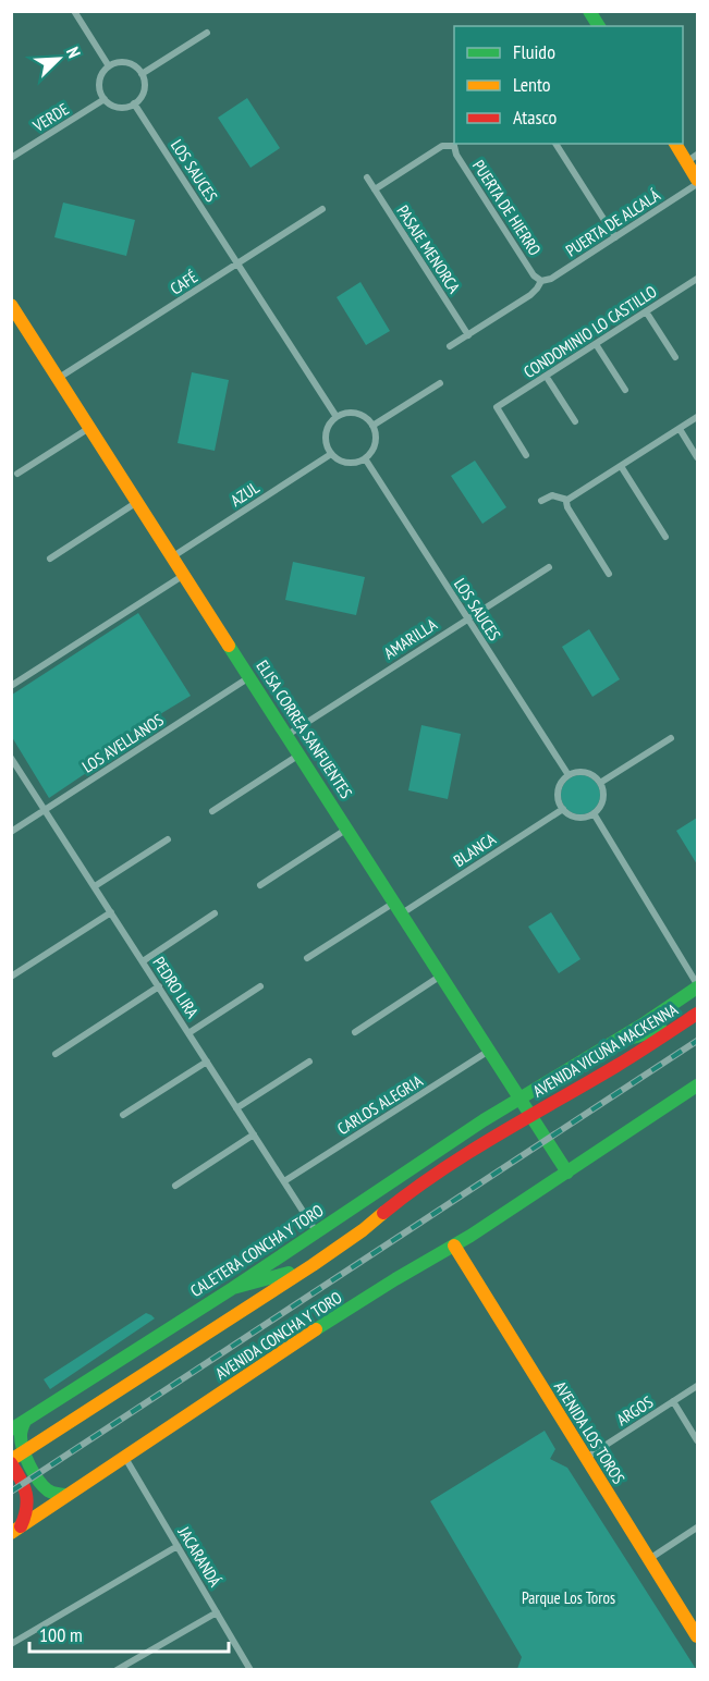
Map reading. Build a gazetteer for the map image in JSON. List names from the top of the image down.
{
  "streets": {
    "street": [
      "VERDE",
      "LOS SAUCES",
      "PUERTA DE HIERRO",
      "PUERTA DE ALCALÁ",
      "PASAJE MENORCA",
      "CAFÉ",
      "CONDOMINIO LO CASTILLO",
      "AZUL",
      "AMARILLA",
      "ELISA CORREA SANFUENTES",
      "LOS AVELLANOS",
      "BLANCA",
      "PEDRO LIRA",
      "AVENIDA VICUÑA MACKENNA",
      "CARLOS ALEGRIA",
      "CALETERA CONCHA Y TORO",
      "AVENIDA CONCHA Y TORO",
      "ARGOS",
      "AVENIDA LOS TOROS",
      "JACARANDÁ"
    ]
  },
  "crossings": [
    ["VERDE", "LOS SAUCES"],
    ["LOS SAUCES", "CAFÉ"],
    ["LOS SAUCES", "AZUL"],
    ["LOS SAUCES", "AMARILLA"],
    ["LOS SAUCES", "BLANCA"],
    ["PUERTA DE HIERRO", "PUERTA DE ALCALÁ"],
    ["PUERTA DE ALCALÁ", "PASAJE MENORCA"],
    ["CAFÉ", "ELISA CORREA SANFUENTES"],
    ["AZUL", "ELISA CORREA SANFUENTES"],
    ["AMARILLA", "ELISA CORREA SANFUENTES"],
    ["ELISA CORREA SANFUENTES", "LOS AVELLANOS"],
    ["ELISA CORREA SANFUENTES", "BLANCA"],
    ["ELISA CORREA SANFUENTES", "AVENIDA VICUÑA MACKENNA"],
    ["ELISA CORREA SANFUENTES", "CARLOS ALEGRIA"],
    ["ELISA CORREA SANFUENTES", "CALETERA CONCHA Y TORO"],
    ["ELISA CORREA SANFUENTES", "AVENIDA CONCHA Y TORO"],
    ["LOS AVELLANOS", "PEDRO LIRA"],
    ["PEDRO LIRA", "CARLOS ALEGRIA"],
    ["PEDRO LIRA", "CALETERA CONCHA Y TORO"],
    ["AVENIDA CONCHA Y TORO", "AVENIDA LOS TOROS"],
    ["AVENIDA CONCHA Y TORO", "JACARANDÁ"],
    ["ARGOS", "AVENIDA LOS TOROS"]
  ],
  "parks": ["Parque Los Toros"],
  "legend": ["Fluido", "Lento", "Atasco"],
  "scale_bar": "100 m",
  "north": "top right"
}
